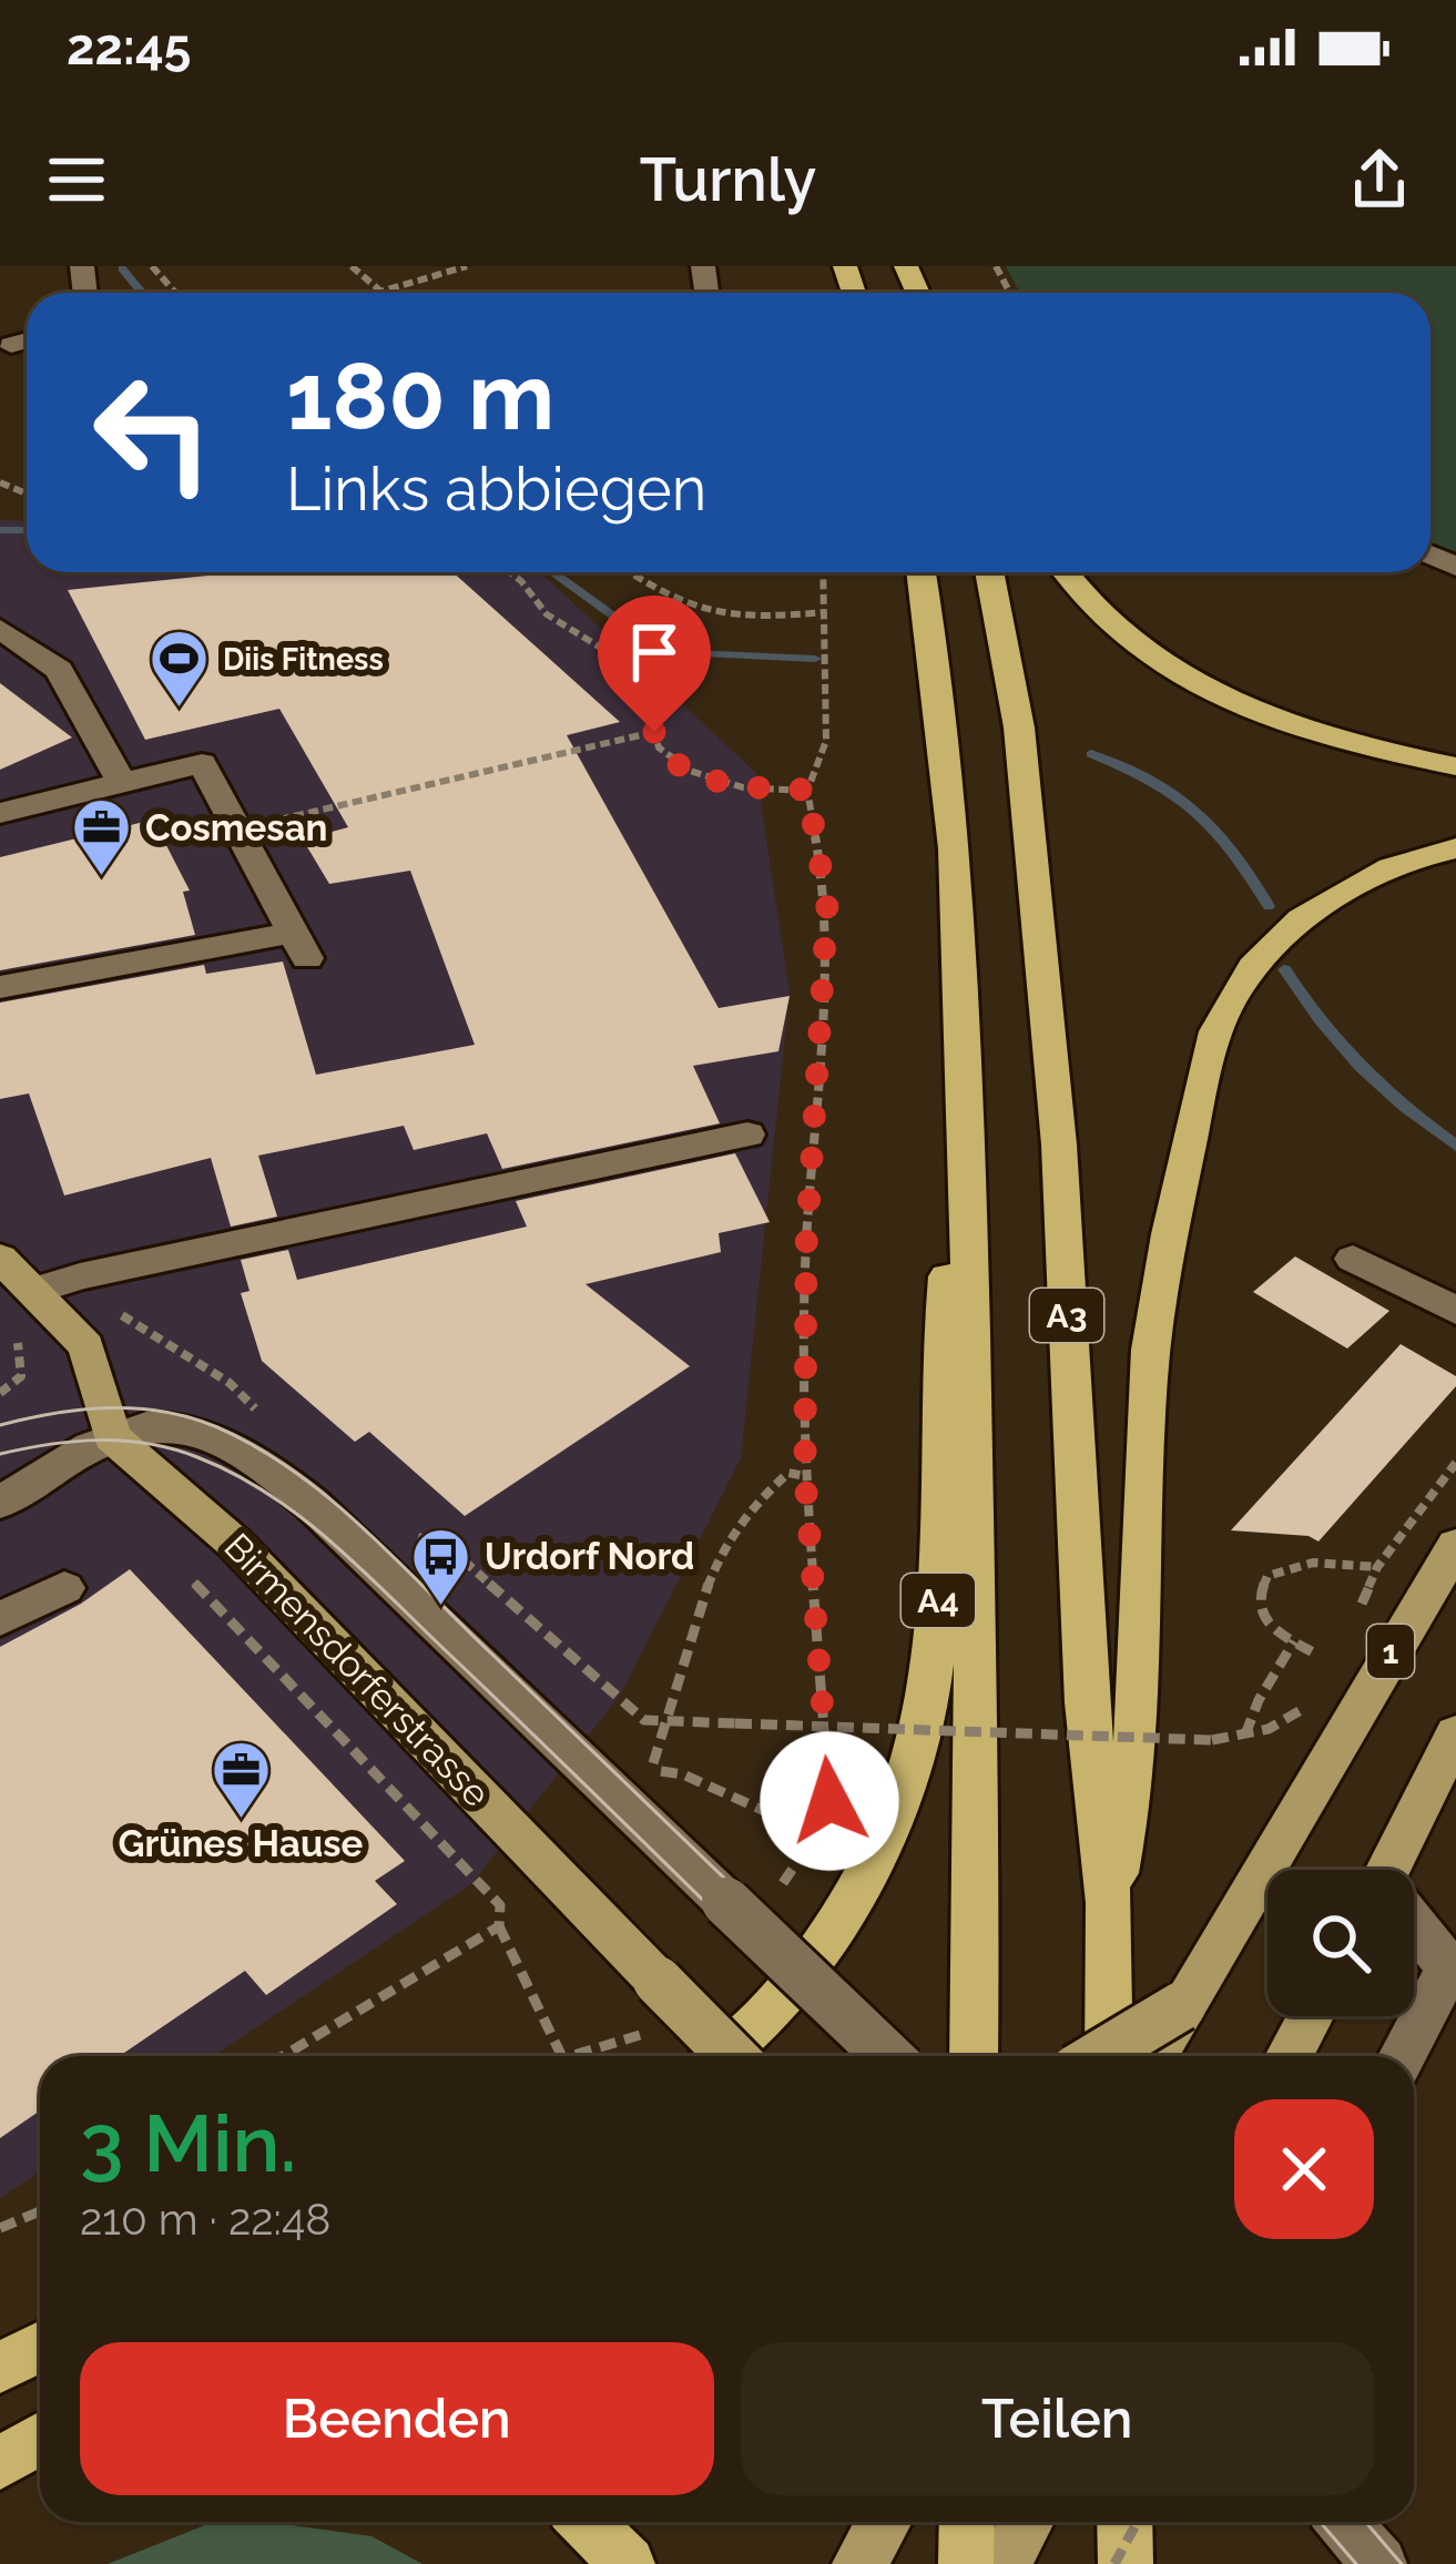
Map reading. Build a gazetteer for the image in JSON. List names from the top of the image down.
{
  "streets": {
    "highway": ["A3", "A4"],
    "main road": ["1", "Birmensdorferstrasse"]
  },
  "places": {
    "sports": ["Diis Fitness"],
    "office": ["Cosmesan", "Grünes Hause"],
    "bus stop": ["Urdorf Nord"]
  },
  "page": {
    "status": "22:45",
    "header": "Turnly",
    "turn": ["180 m", "Links abbiegen"],
    "heading": ["3 Min.", "210 m · 22:48"],
    "buttons": ["Beenden", "Teilen"]
  }
}
